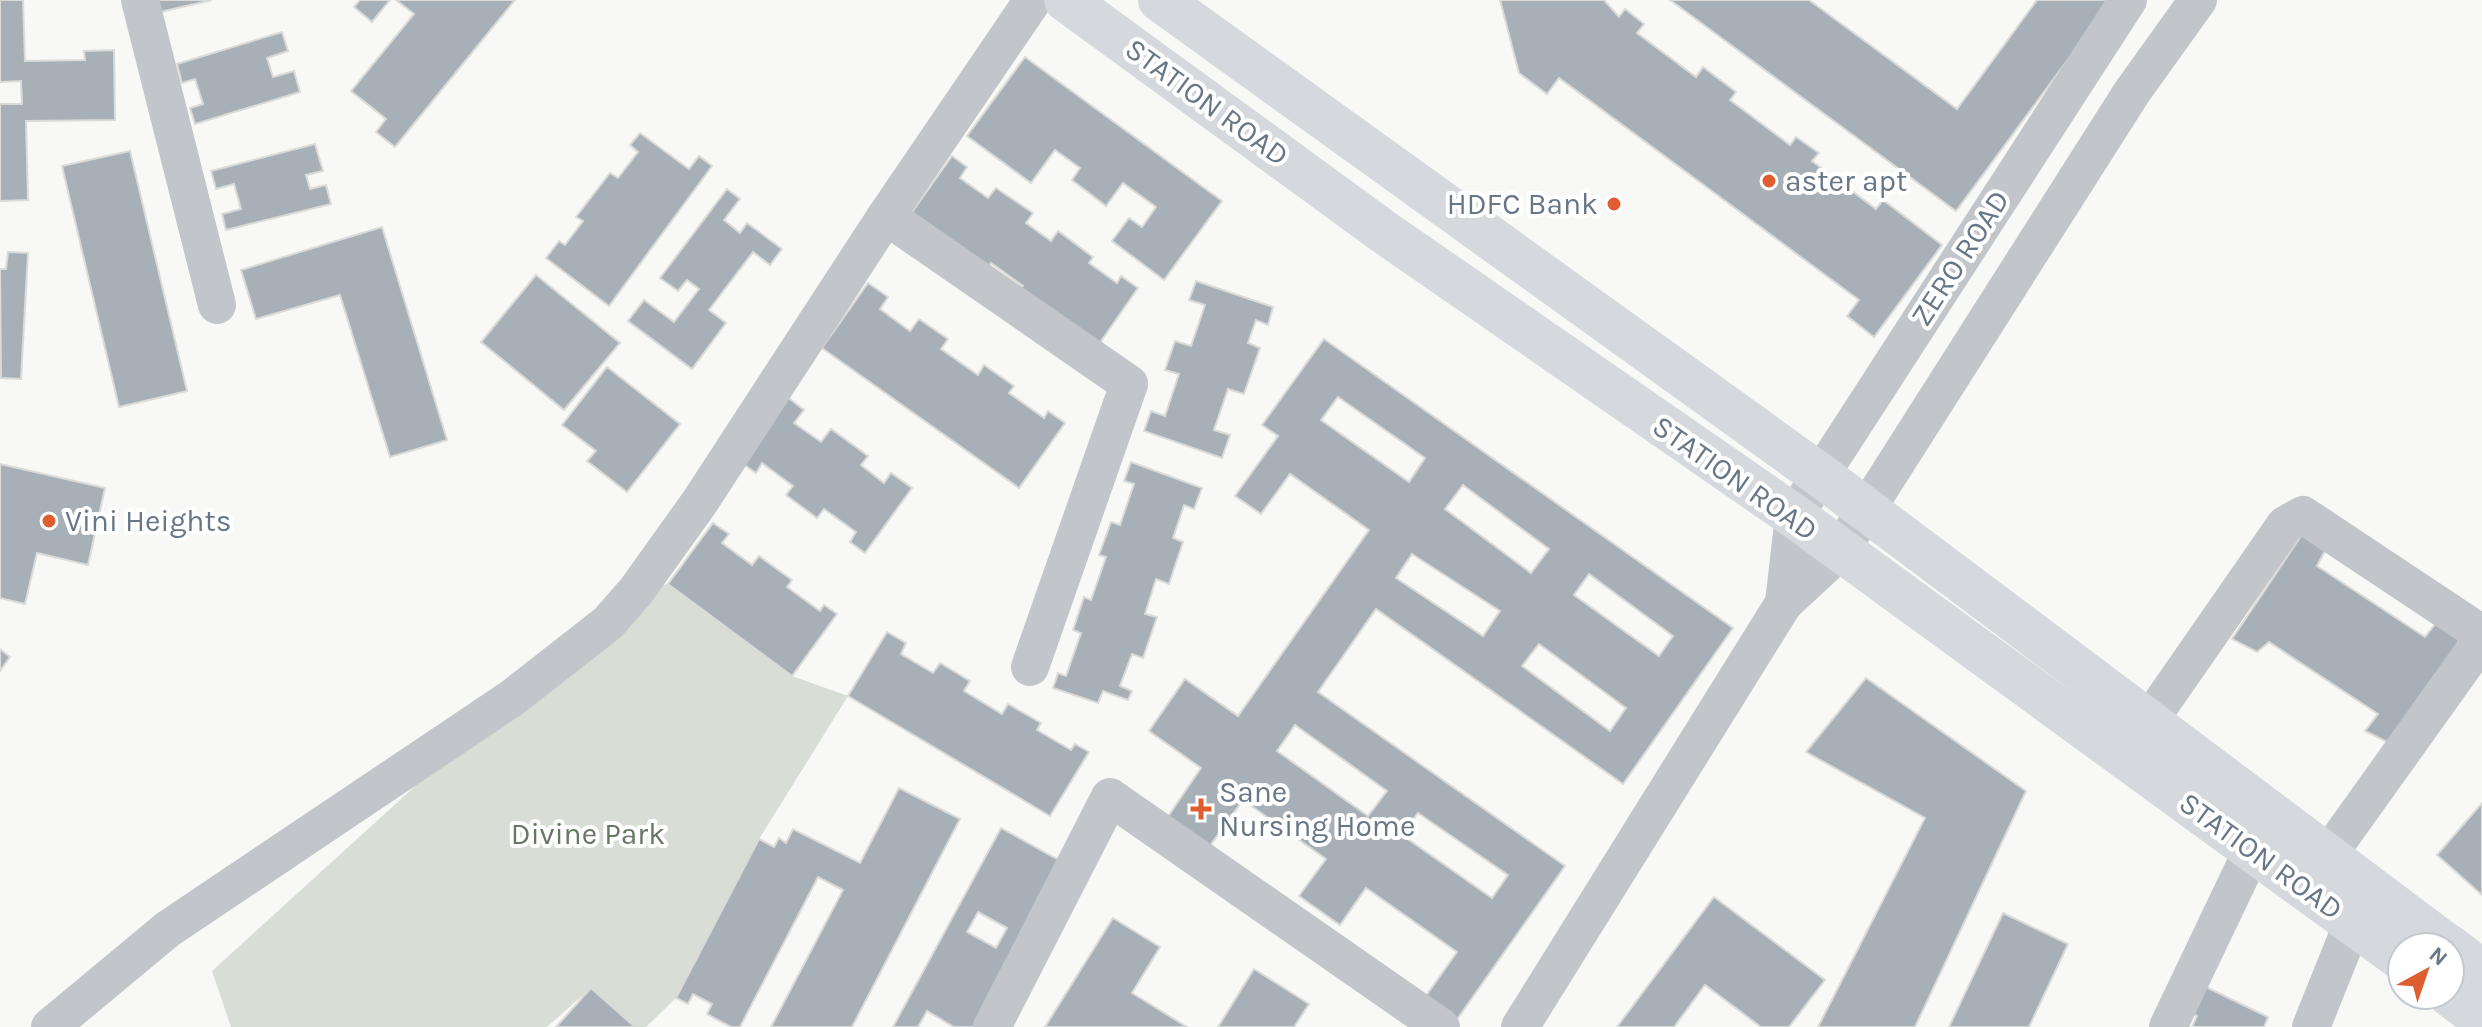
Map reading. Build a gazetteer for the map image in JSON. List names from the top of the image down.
{
  "streets": {
    "main road": ["STATION ROAD"],
    "street": ["ZERO ROAD"]
  },
  "crossings": [
    ["STATION ROAD", "ZERO ROAD"]
  ],
  "parks": ["Divine Park"],
  "places": {
    "other": ["aster apt", "HDFC Bank", "Vini Heights"],
    "health": ["Sane Nursing Home"]
  },
  "north": "top right"
}
